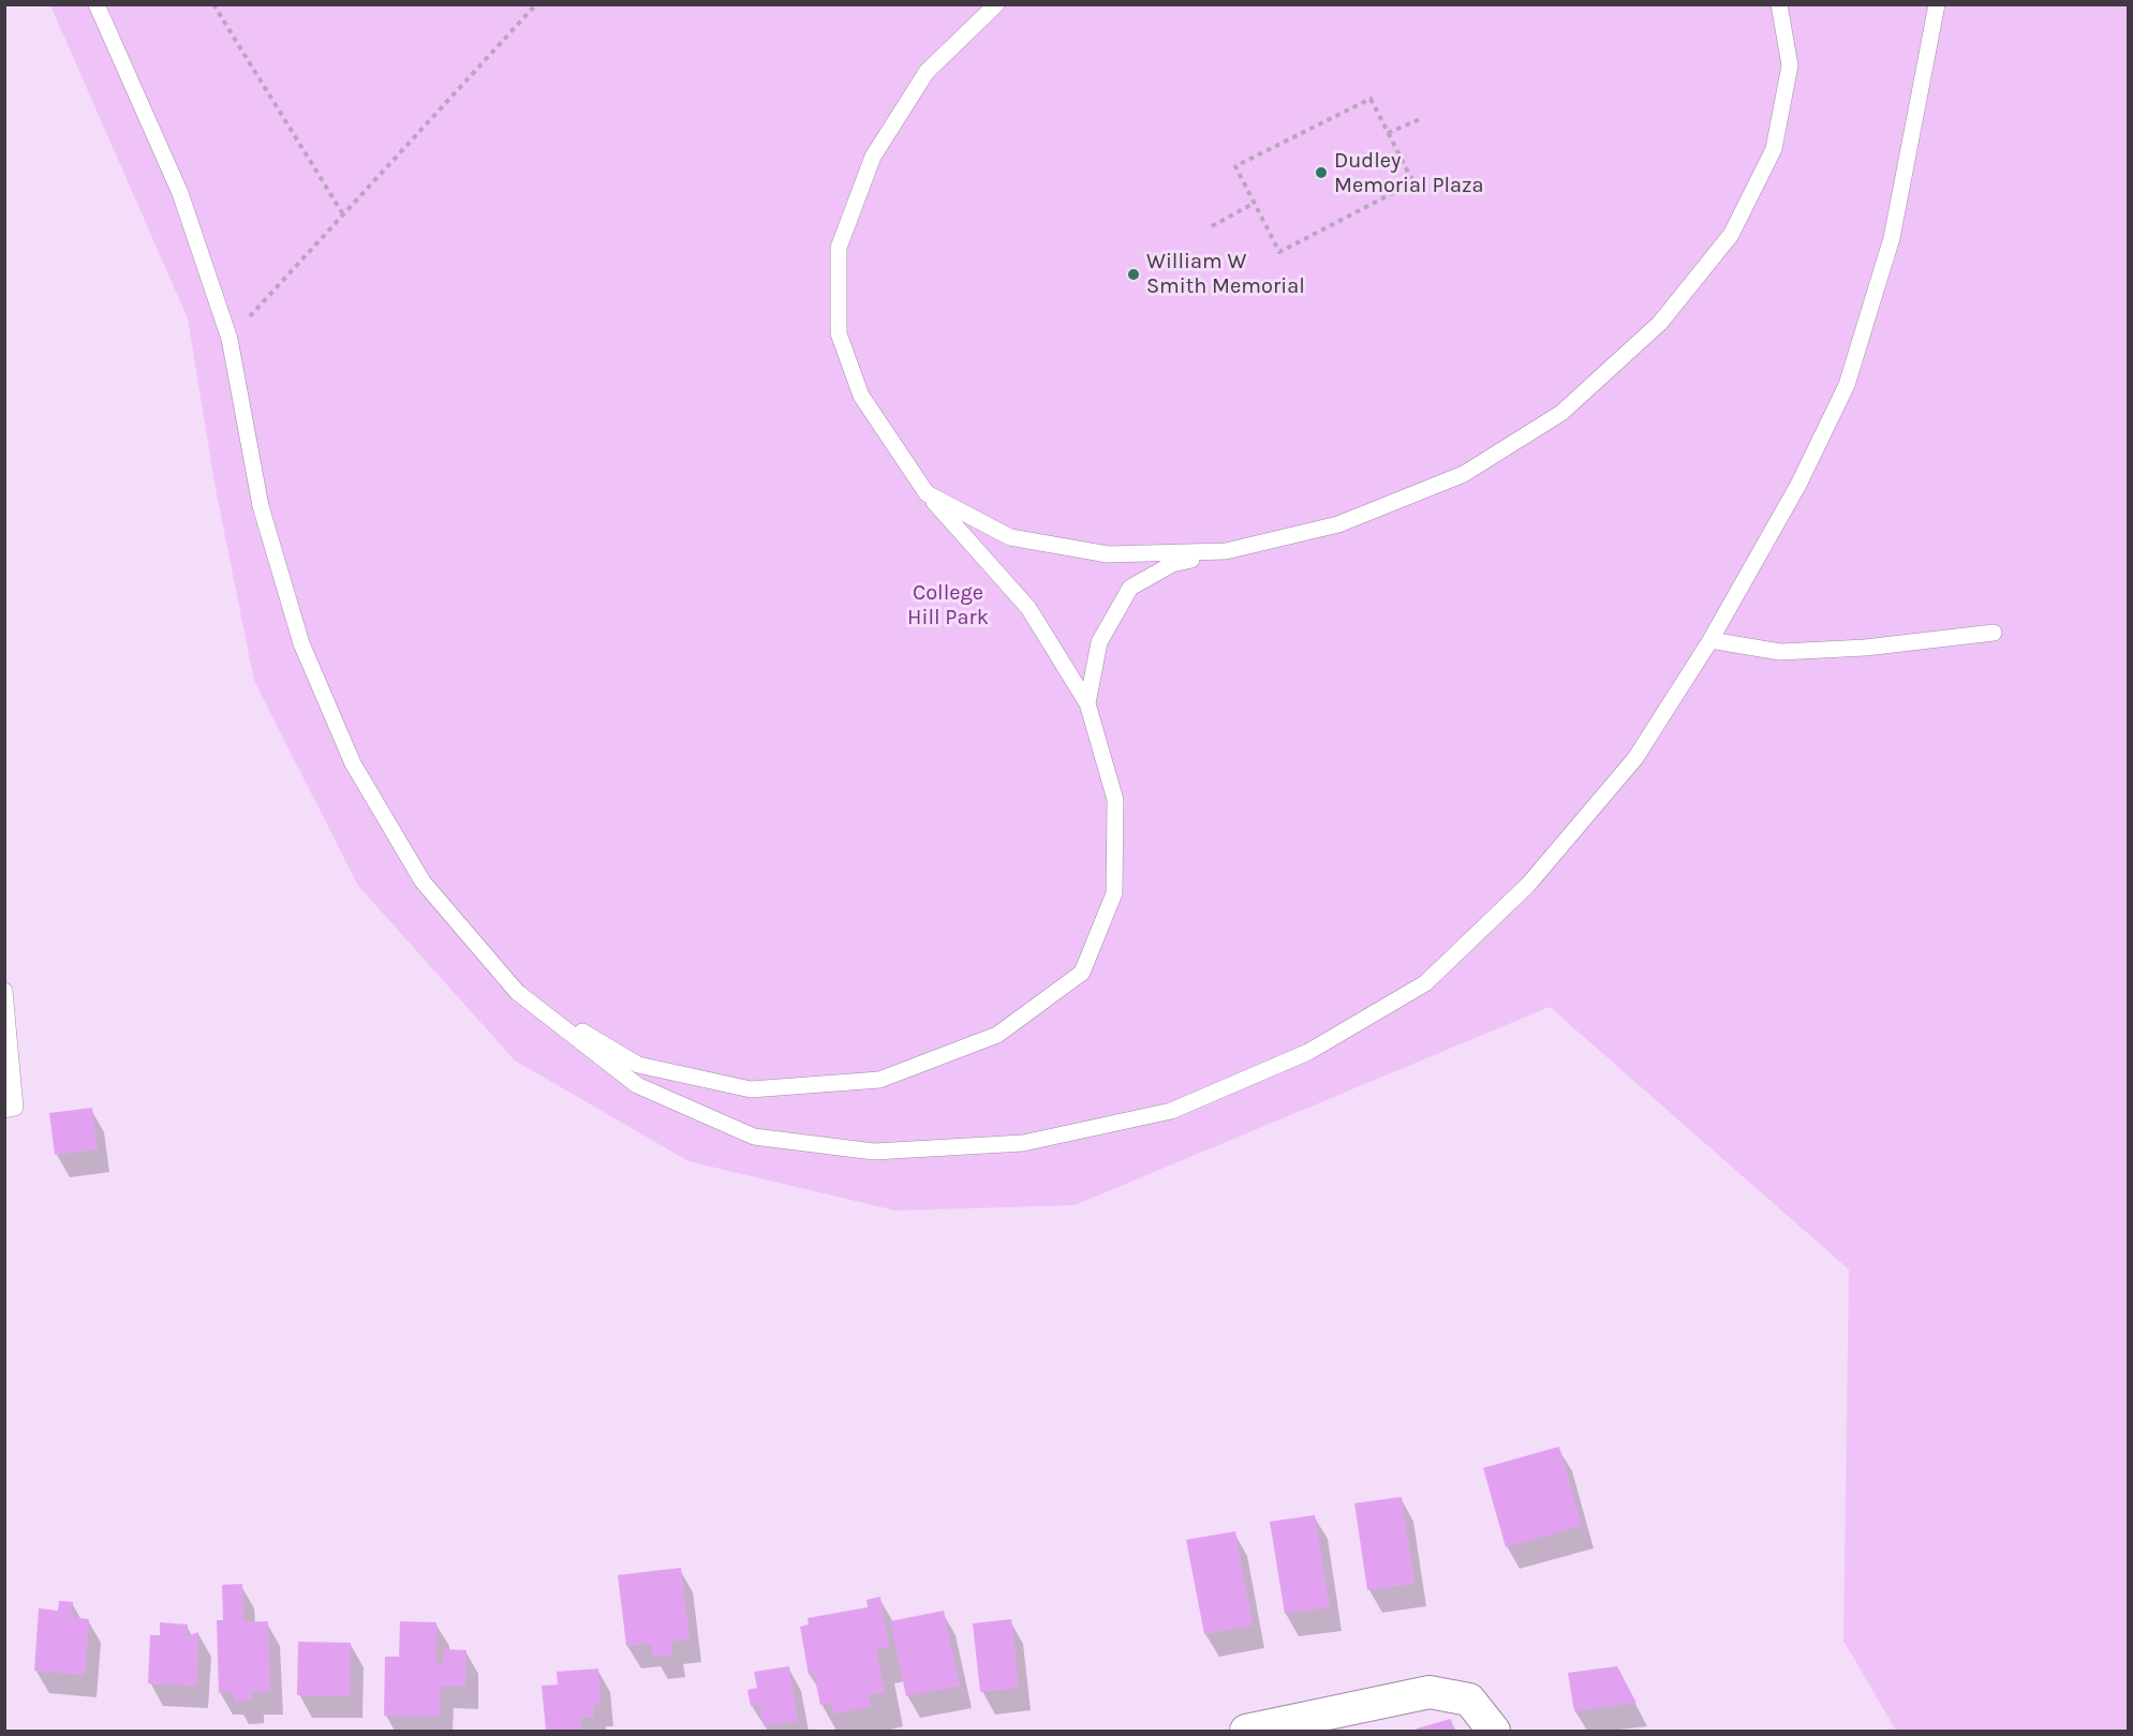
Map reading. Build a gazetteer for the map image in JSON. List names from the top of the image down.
{
  "parks": ["College Hill Park"],
  "places": ["Dudley Memorial Plaza", "William W Smith Memorial"]
}
